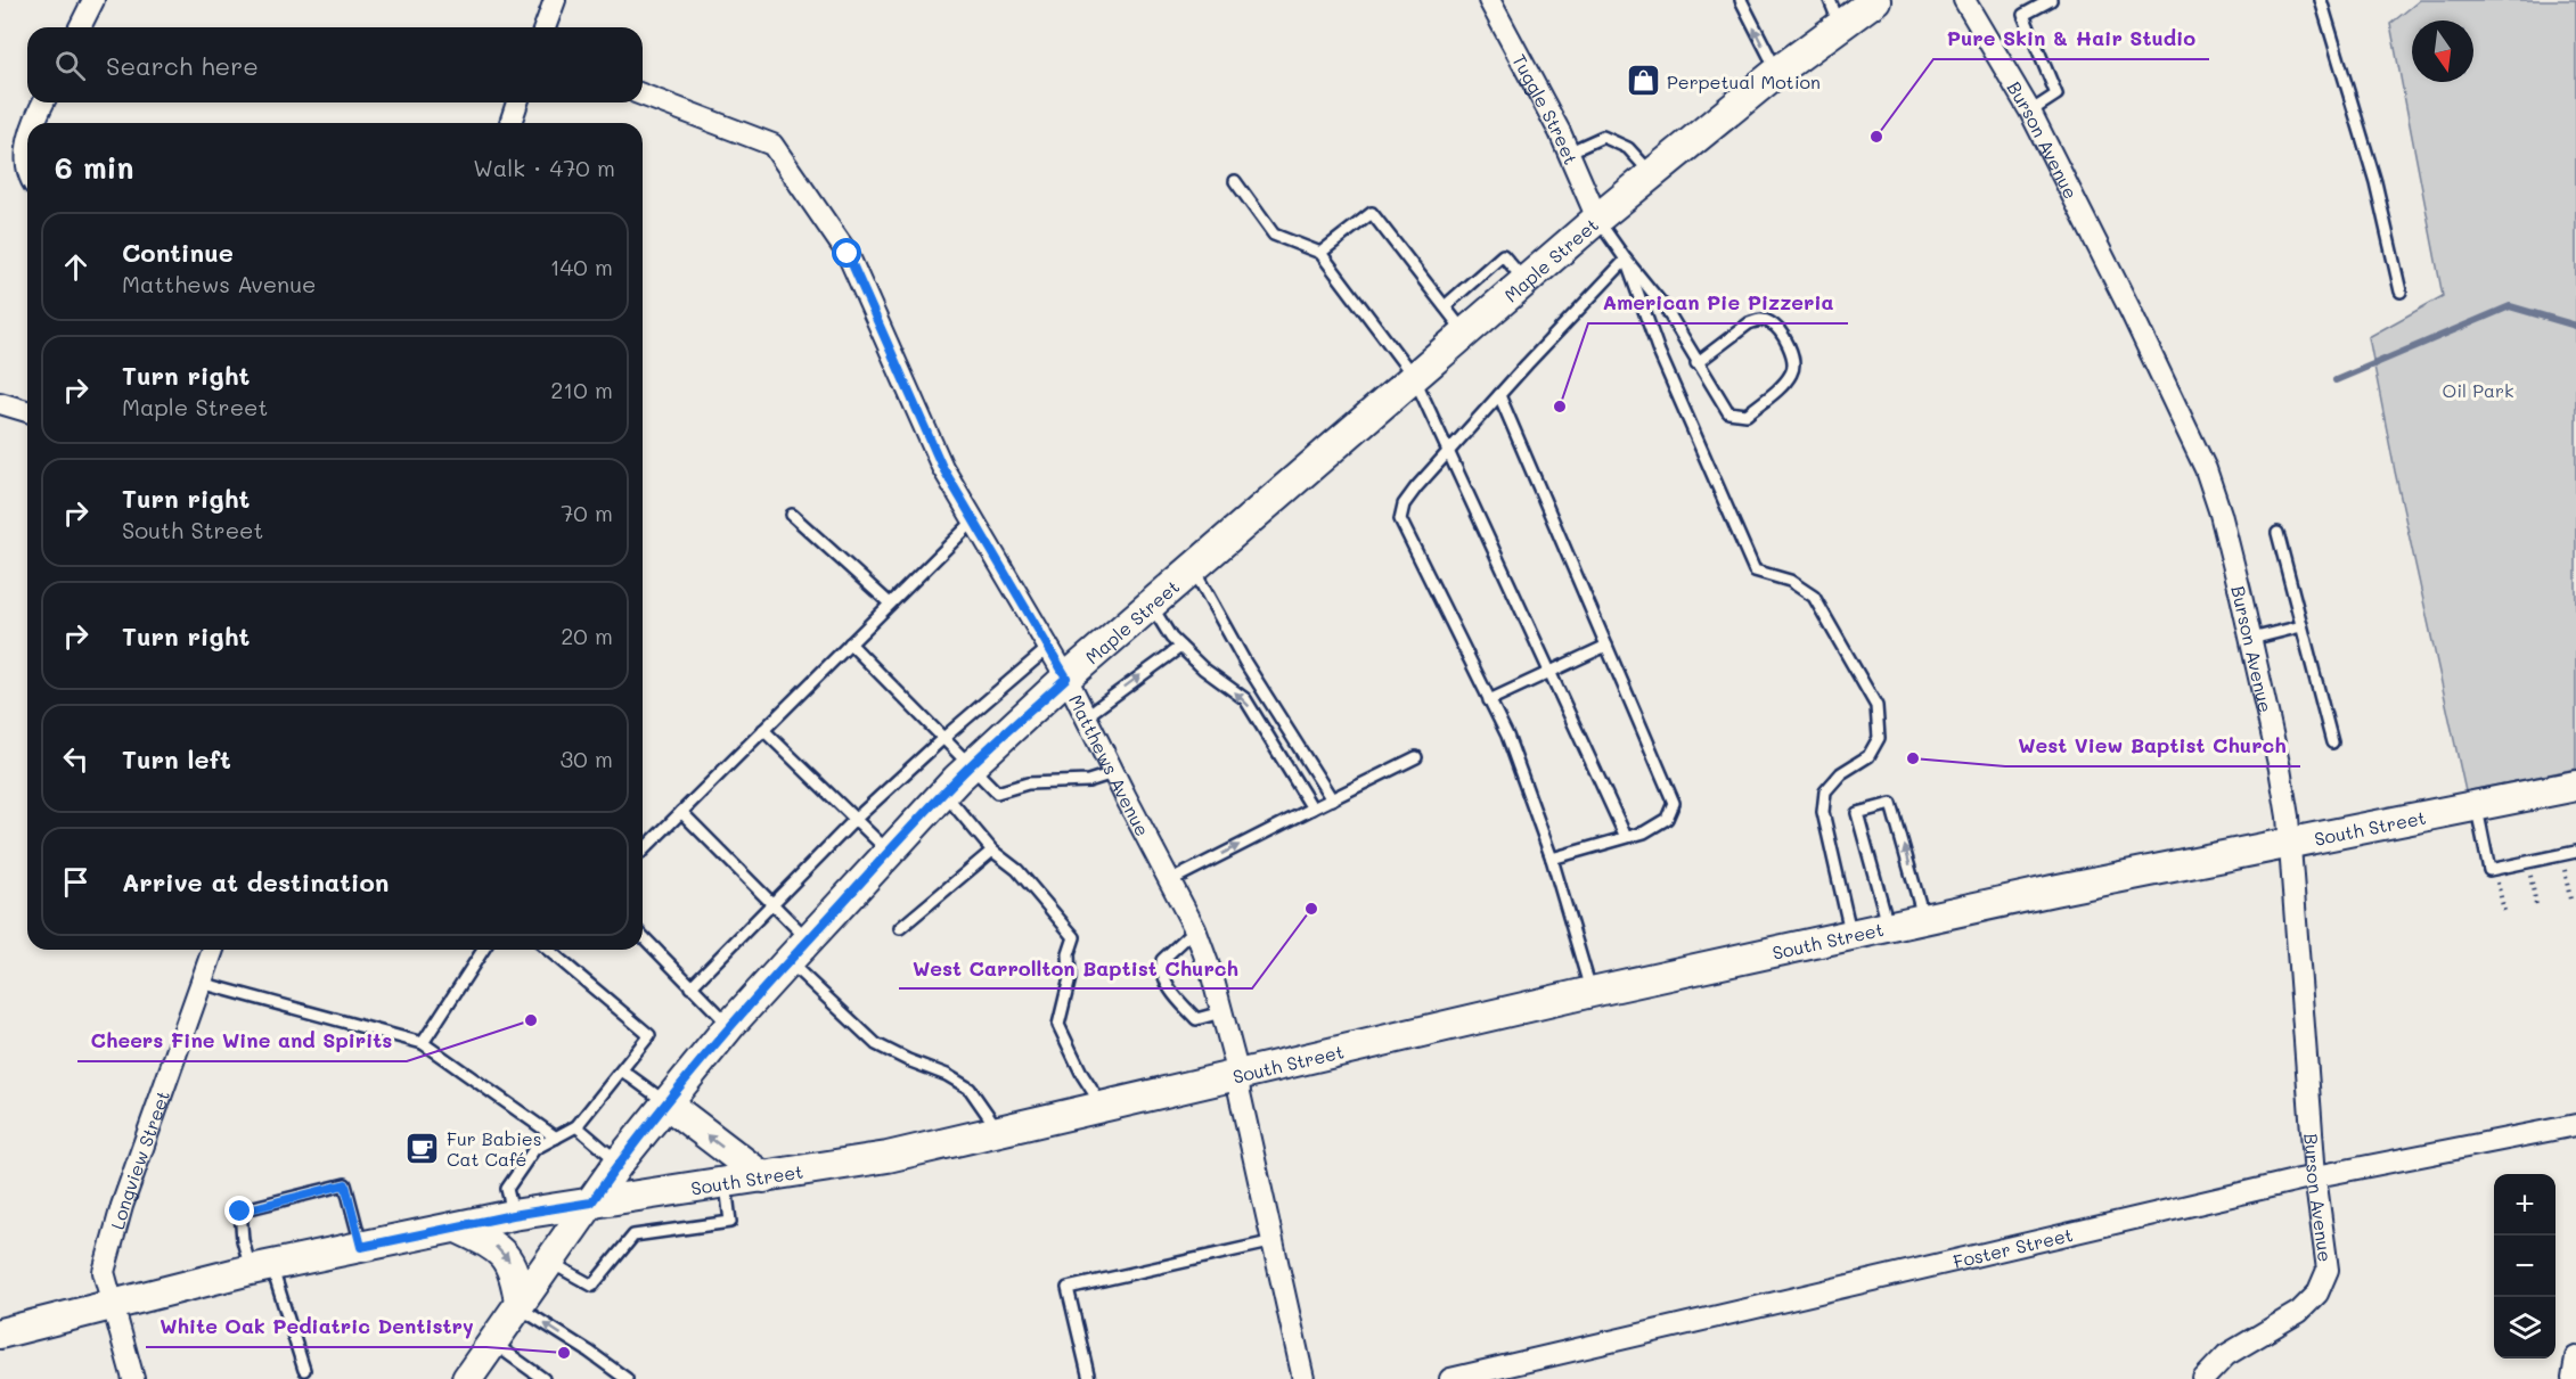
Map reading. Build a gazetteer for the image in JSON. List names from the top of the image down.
{
  "streets": {
    "street": [
      "Tuggle Street",
      "Burson Avenue",
      "Maple Street",
      "Matthews Avenue",
      "South Street",
      "Longview Street",
      "Foster Street"
    ]
  },
  "crossings": [
    ["Tuggle Street", "Maple Street"],
    ["Burson Avenue", "South Street"],
    ["Burson Avenue", "Foster Street"],
    ["Maple Street", "Matthews Avenue"],
    ["Maple Street", "South Street"],
    ["Matthews Avenue", "South Street"],
    ["South Street", "Longview Street"]
  ],
  "parks": ["Oil Park"],
  "places": {
    "shop": ["Perpetual Motion"],
    "other": [
      "Pure Skin & Hair Studio",
      "American Pie Pizzeria",
      "West View Baptist Church",
      "West Carrollton Baptist Church",
      "Cheers Fine Wine and Spirits",
      "White Oak Pediatric Dentistry"
    ],
    "cafe": ["Fur Babies Cat Café"]
  },
  "north": "bottom",
  "page": {
    "search": "Search here",
    "heading": ["6 min", "Walk · 470 m"],
    "list": [
      ["Continue", "Matthews Avenue", "140 m"],
      ["Turn right", "Maple Street", "210 m"],
      ["Turn right", "South Street", "70 m"],
      ["Turn right", "20 m"],
      ["Turn left", "30 m"],
      "Arrive at destination"
    ],
    "map_buttons": ["+", "−"]
  }
}
